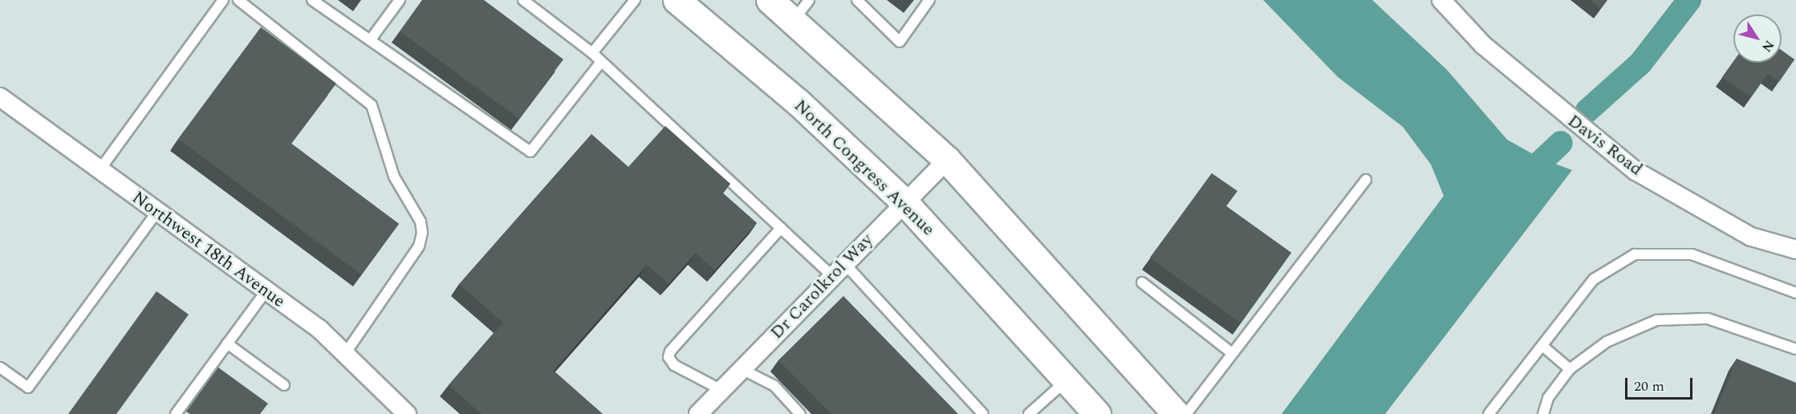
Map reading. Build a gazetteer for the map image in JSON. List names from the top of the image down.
{
  "streets": {
    "main road": ["North Congress Avenue"],
    "street": ["Davis Road", "Northwest 18th Avenue", "Dr Carolkrol Way"]
  },
  "crossings": [
    ["North Congress Avenue", "Dr Carolkrol Way"]
  ],
  "scale_bar": "20 m",
  "north": "bottom right"
}
